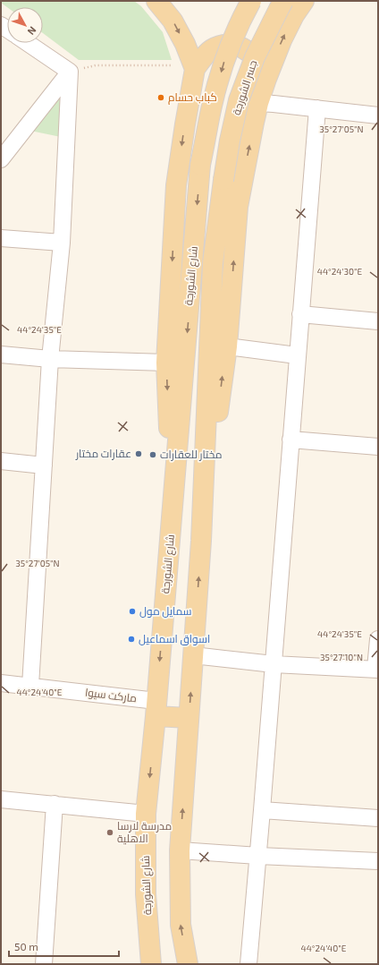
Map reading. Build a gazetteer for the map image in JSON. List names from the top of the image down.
{
  "streets": {
    "main road": ["جسر الشورجة", "شارع الشورجة"],
    "street": ["مارکت سیوا"]
  },
  "crossings": [
    ["شارع الشورجة", "مارکت سیوا"]
  ],
  "places": [
    "كباب حسام",
    "عقارات مختار",
    "مختار للعقارات",
    "سمايل مول",
    "اسواق اسماعيل",
    "مدرسة لارسا الاهلية"
  ],
  "scale_bar": "50 m",
  "north": "bottom right",
  "coordinates": [
    "35°27'05\"N",
    "44°24'30\"E",
    "44°24'35\"E",
    "35°27'10\"N",
    "44°24'40\"E"
  ]
}
